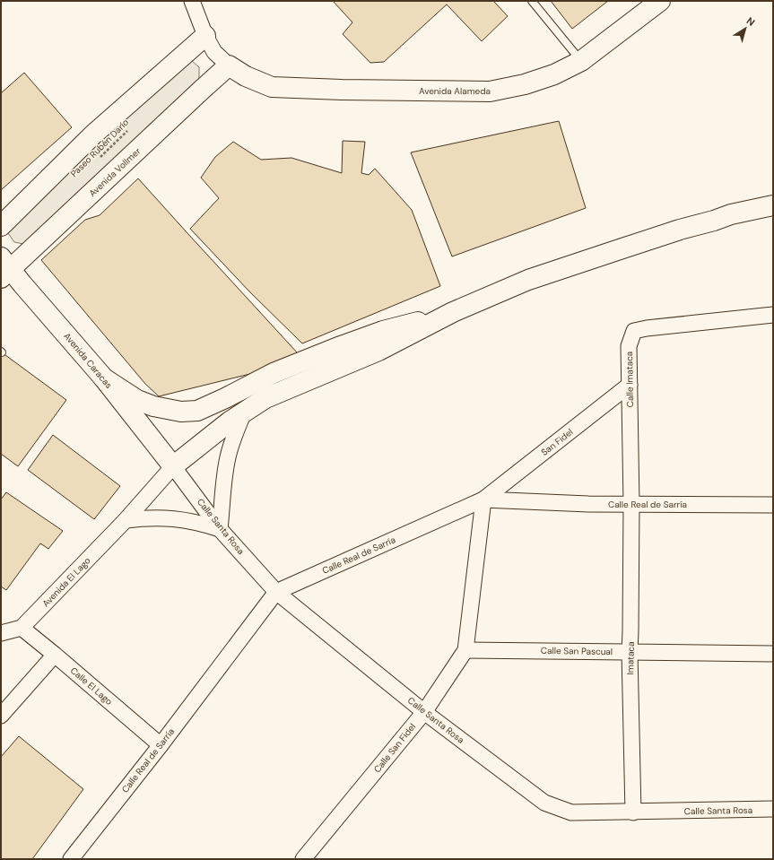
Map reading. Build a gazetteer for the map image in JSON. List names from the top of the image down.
{
  "streets": {
    "main road": ["Avenida Alameda", "Avenida Vollmer", "Avenida Caracas"],
    "street": [
      "Calle Imataca",
      "San Fidel",
      "Calle Real de Sarría",
      "Calle Santa Rosa",
      "Avenida El Lago",
      "Calle San Pascual",
      "Imataca",
      "Calle El Lago",
      "Calle San Fidel"
    ],
    "path": ["Paseo Rubén Darío"]
  },
  "crossings": [
    ["Avenida Alameda", "Avenida Vollmer"],
    ["Avenida Vollmer", "Avenida Caracas"],
    ["Avenida Caracas", "Calle Santa Rosa"],
    ["Avenida Caracas", "Avenida El Lago"],
    ["Calle Imataca", "San Fidel"],
    ["Calle Imataca", "Calle Real de Sarría"],
    ["Calle Imataca", "Imataca"],
    ["San Fidel", "Calle Real de Sarría"],
    ["San Fidel", "Calle San Fidel"],
    ["Calle Real de Sarría", "Calle Santa Rosa"],
    ["Calle Real de Sarría", "Imataca"],
    ["Calle Real de Sarría", "Calle El Lago"],
    ["Calle Real de Sarría", "Calle San Fidel"],
    ["Calle Santa Rosa", "Avenida El Lago"],
    ["Calle Santa Rosa", "Imataca"],
    ["Calle Santa Rosa", "Calle San Fidel"],
    ["Avenida El Lago", "Calle El Lago"],
    ["Calle San Pascual", "Imataca"],
    ["Calle San Pascual", "Calle San Fidel"]
  ],
  "north": "top right"
}
